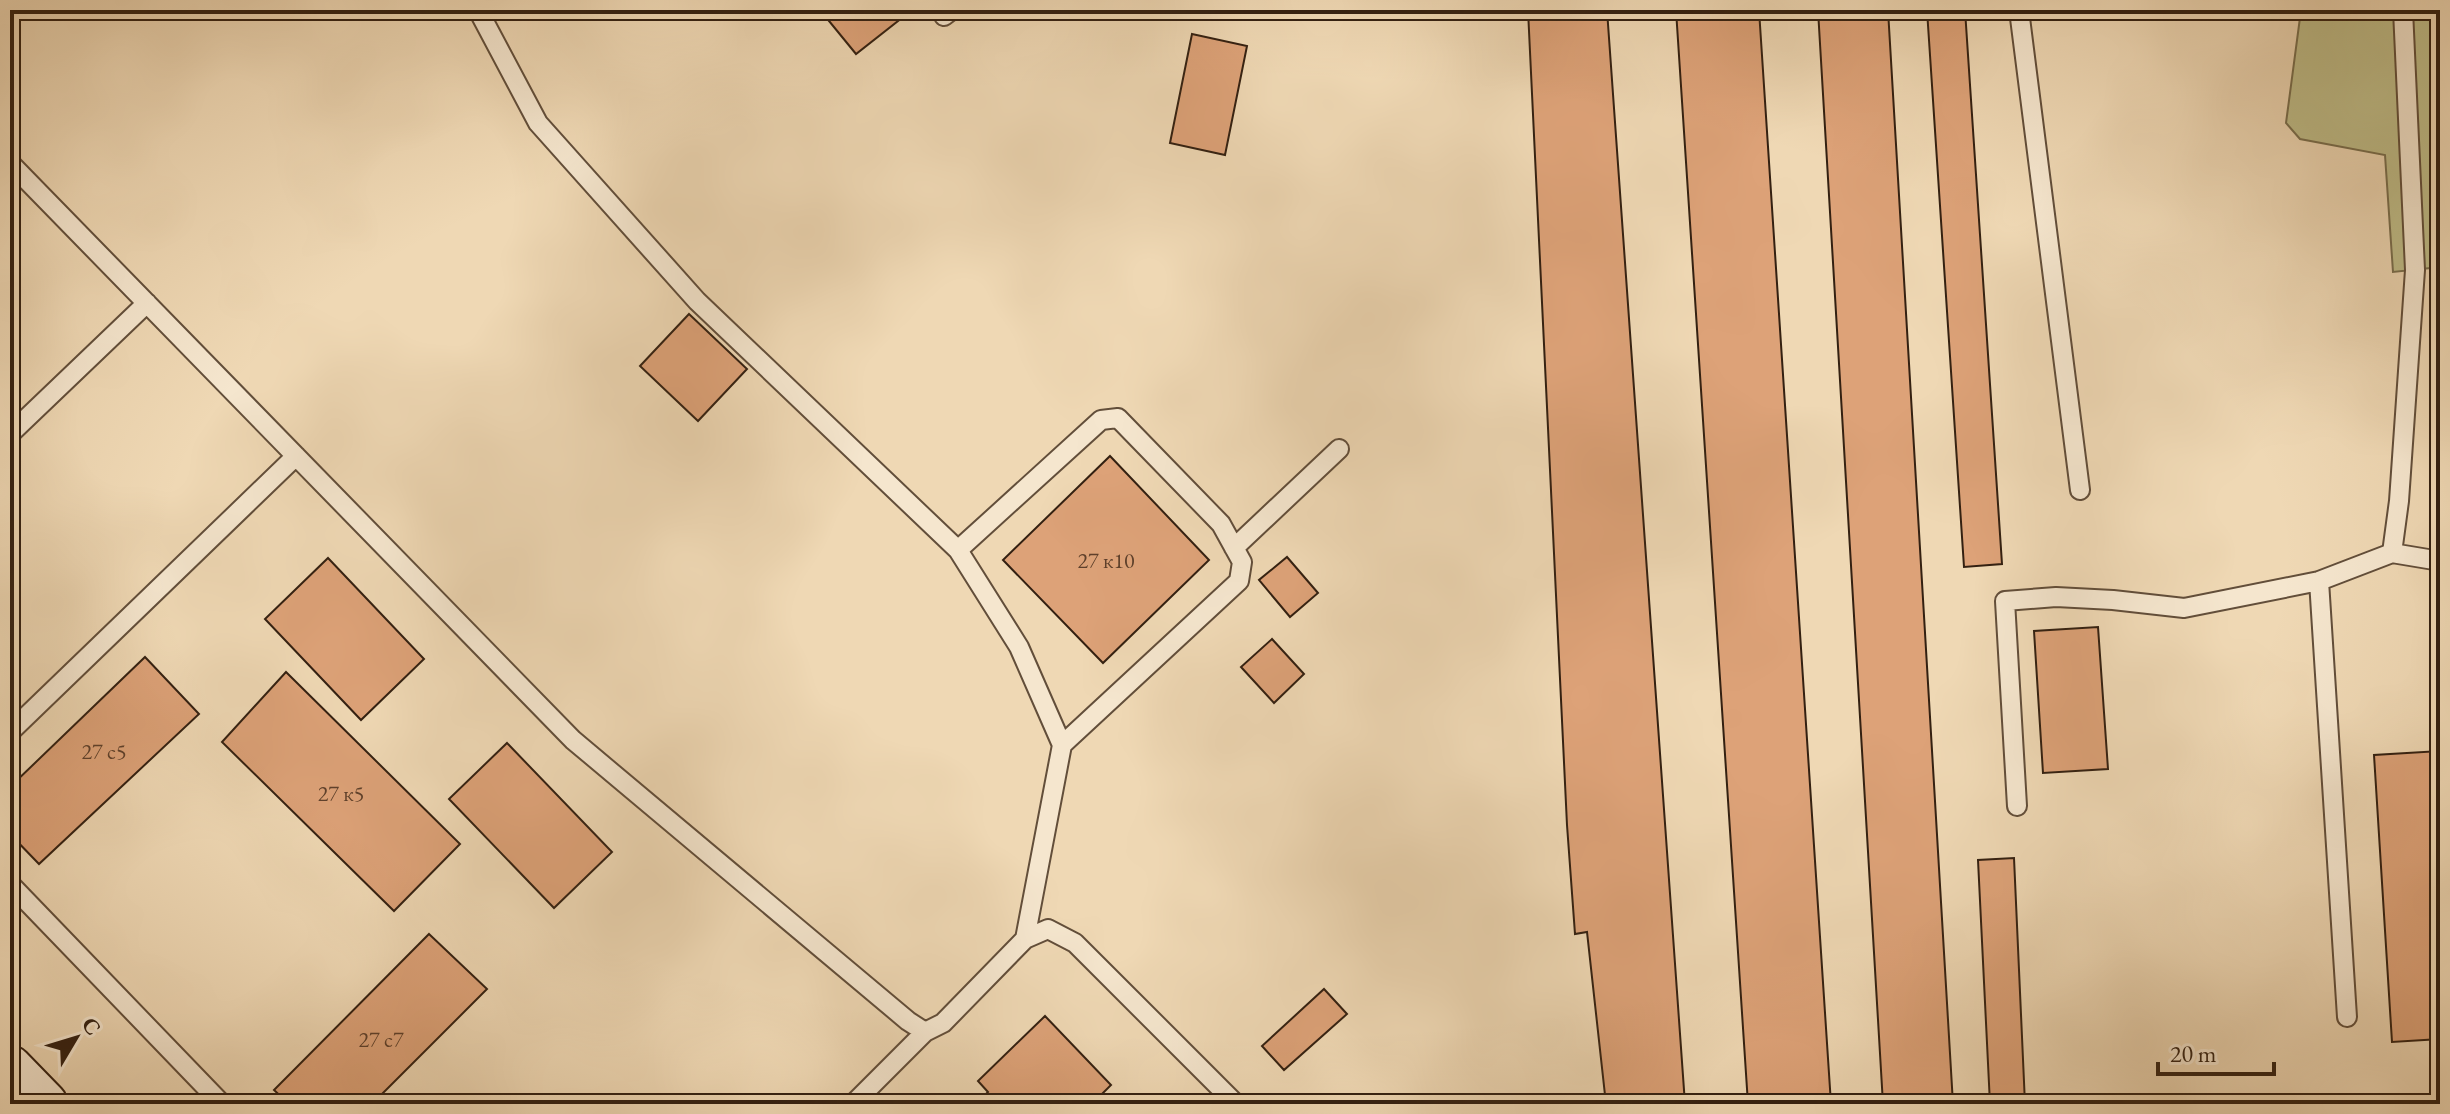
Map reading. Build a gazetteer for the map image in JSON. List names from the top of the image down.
{
  "house_numbers": [
    "27 к10",
    "27 с5",
    "27 к5",
    "27 с7"
  ],
  "scale_bar": "20 m",
  "north": "top right"
}
